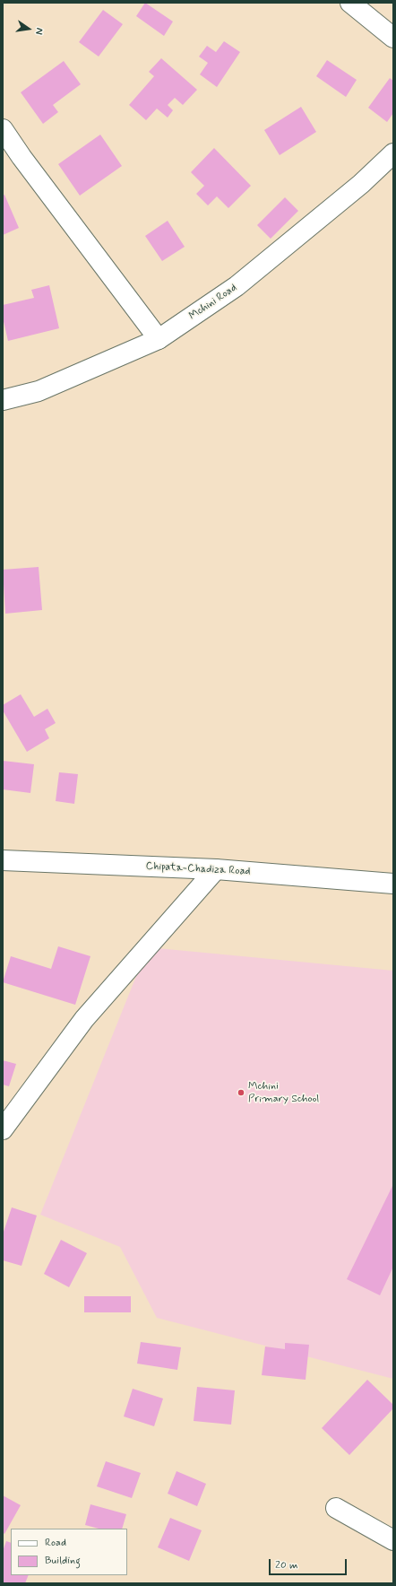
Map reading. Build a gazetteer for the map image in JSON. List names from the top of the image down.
{
  "streets": {
    "street": ["Mchini Road", "Chipata-Chadiza Road"]
  },
  "places": ["Mchini Primary School"],
  "legend": ["Road", "Building"],
  "scale_bar": "20 m",
  "north": "right"
}
